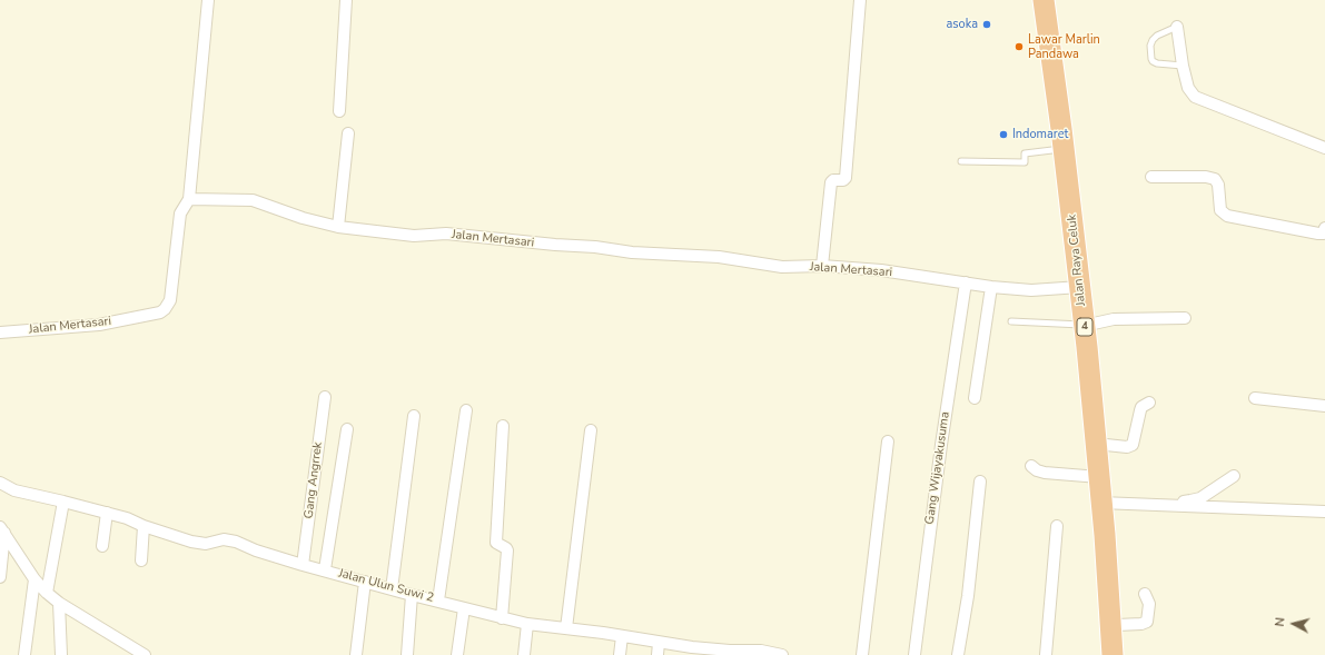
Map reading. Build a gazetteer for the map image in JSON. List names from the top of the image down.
{
  "streets": {
    "highway": ["Jalan Raya Celuk", "4"],
    "street": [
      "Jalan Mertasari",
      "Gang Wijayakusuma",
      "Gang Angrrek",
      "Jalan Ulun Suwi 2"
    ]
  },
  "crossings": [
    ["Jalan Mertasari", "Jalan Raya Celuk"],
    ["Jalan Mertasari", "Gang Wijayakusuma"],
    ["Gang Angrrek", "Jalan Ulun Suwi 2"]
  ],
  "places": ["asoka", "Lawar Marlin Pandawa", "Indomaret"],
  "north": "left"
}
